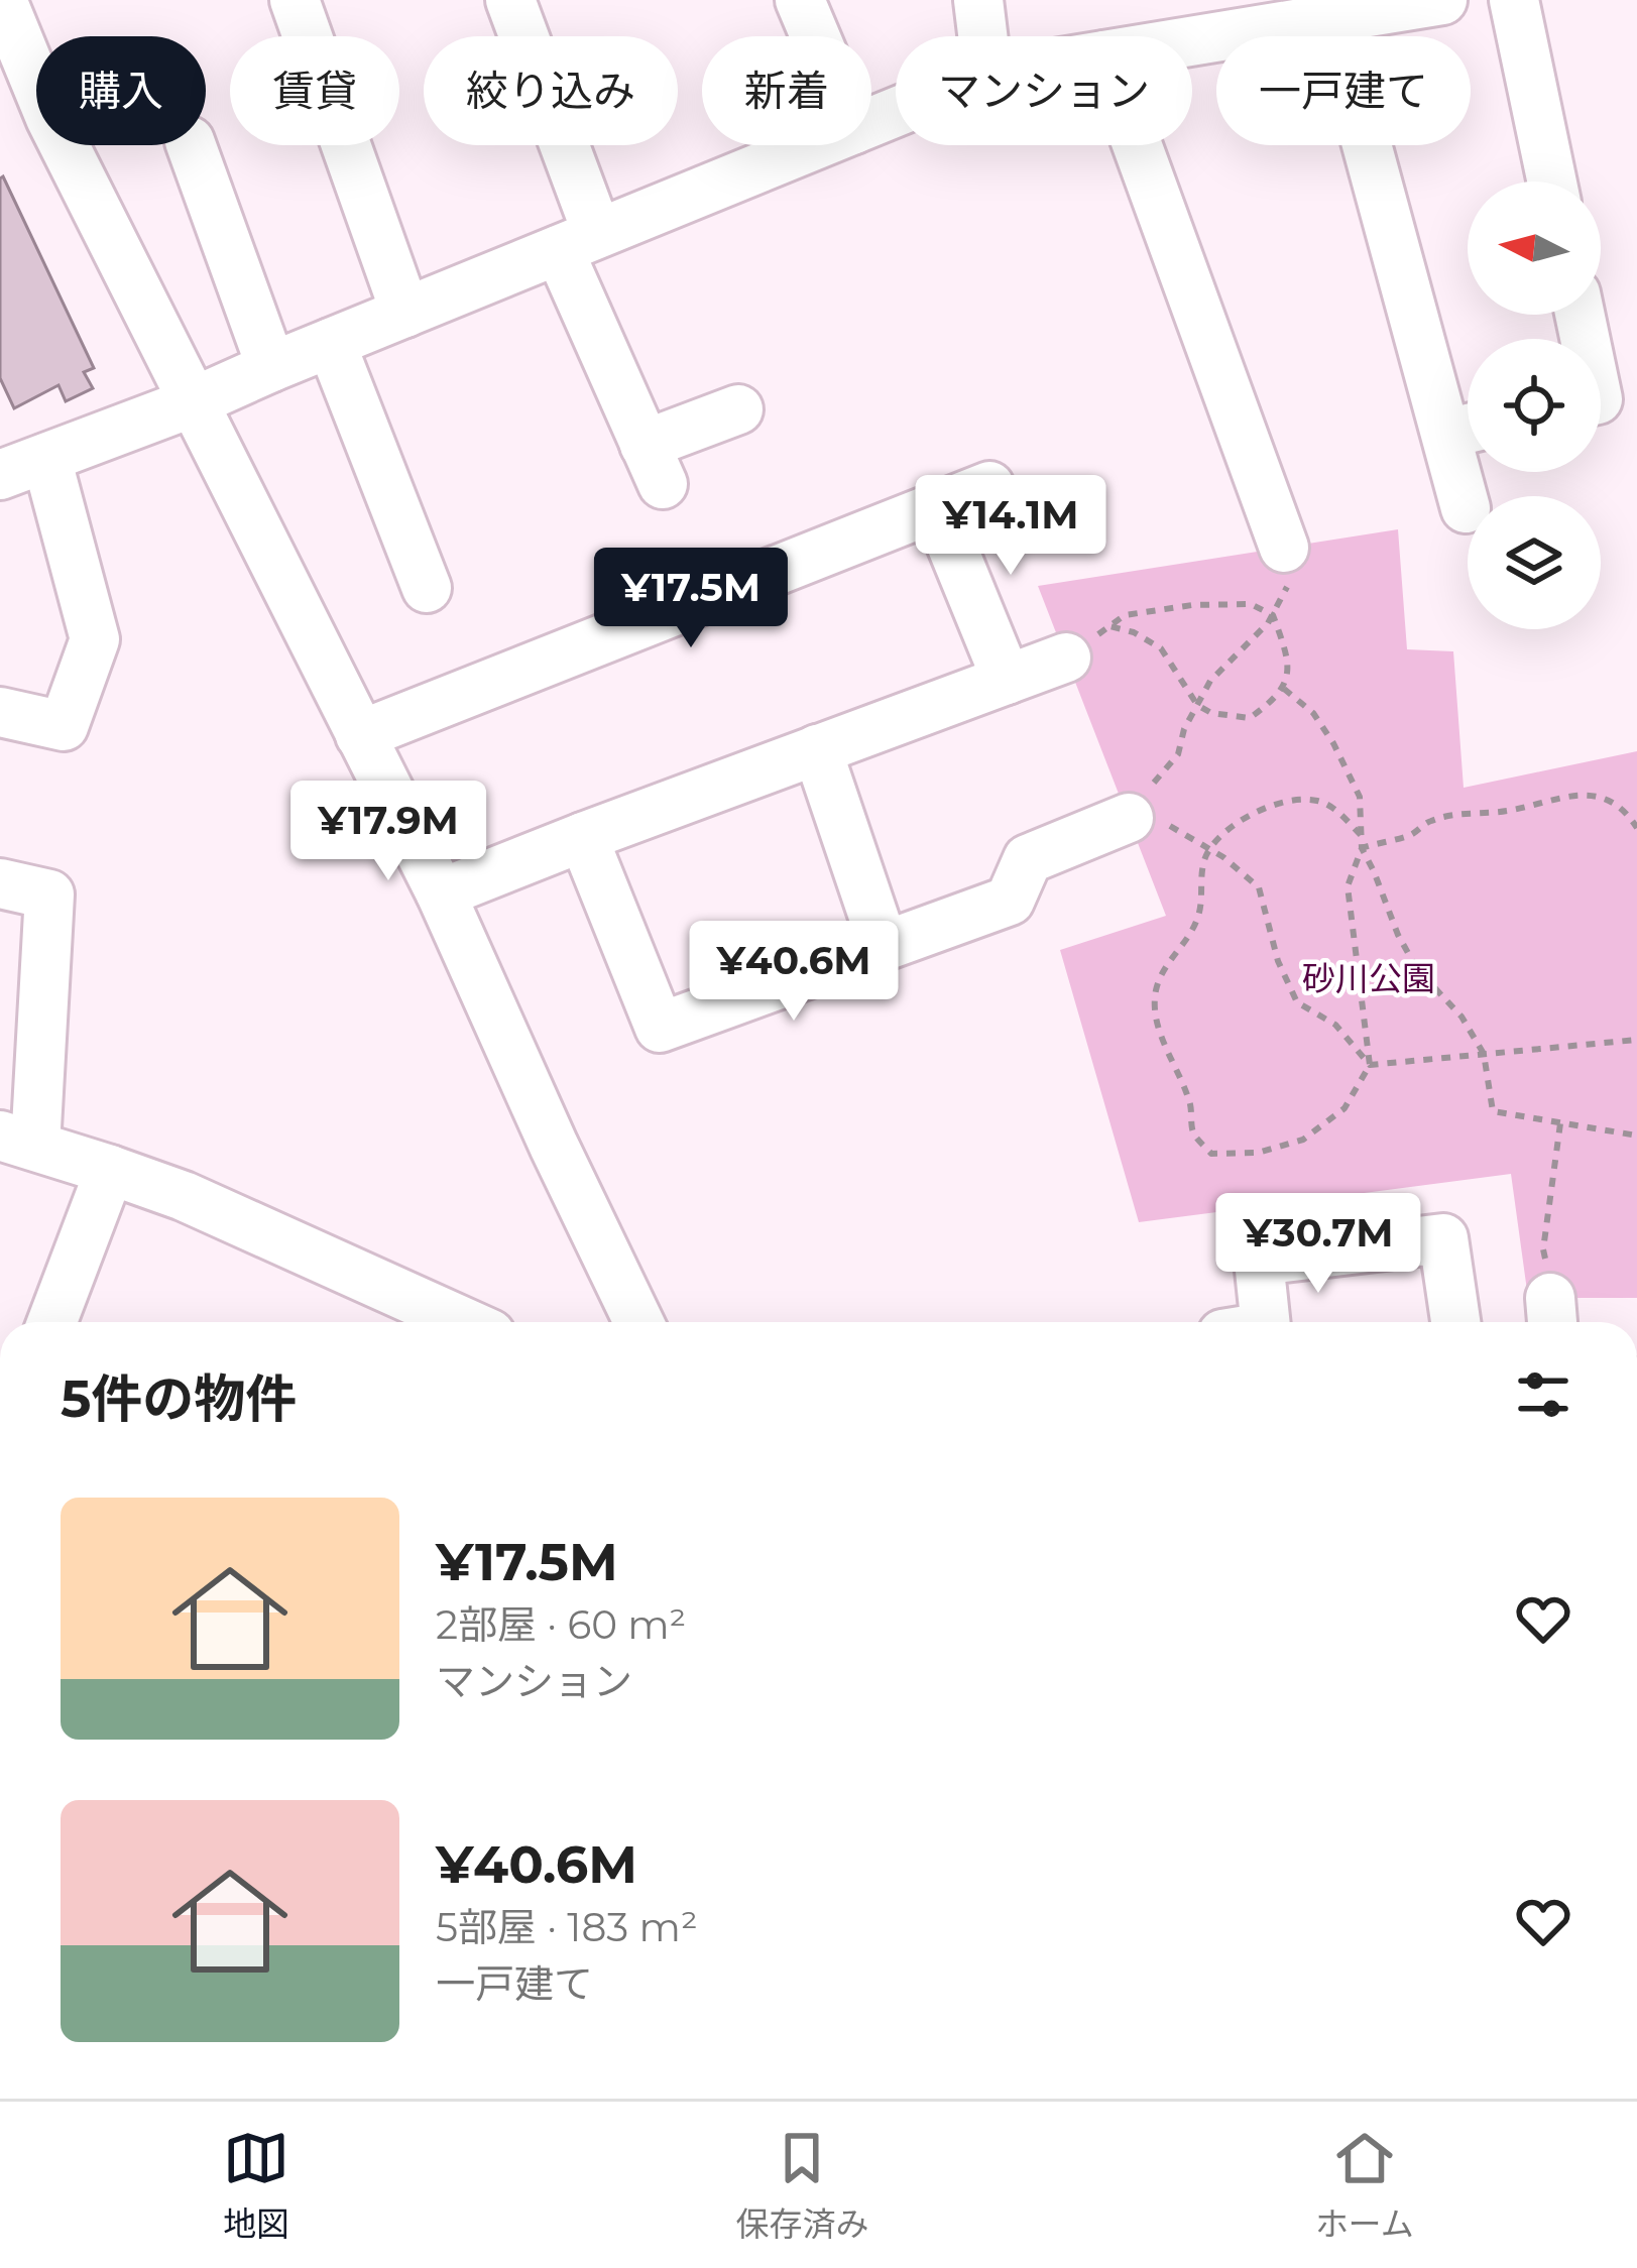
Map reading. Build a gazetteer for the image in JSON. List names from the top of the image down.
{
  "parks": ["砂川公園"],
  "north": "left",
  "page": {
    "chip": [
      "購入",
      "賃貸",
      "絞り込み",
      "新着",
      "マンション",
      "一戸建て"
    ],
    "price": [
      "¥14.1M",
      "¥17.5M",
      "¥17.9M",
      "¥40.6M",
      "¥30.7M"
    ],
    "heading": "5件の物件",
    "list": [
      {
        "name": "¥17.5M",
        "note": "2部屋 · 60 m² · マンション"
      },
      {
        "name": "¥40.6M",
        "note": "5部屋 · 183 m² · 一戸建て"
      }
    ],
    "tabs": ["地図", "保存済み", "ホーム"]
  }
}
